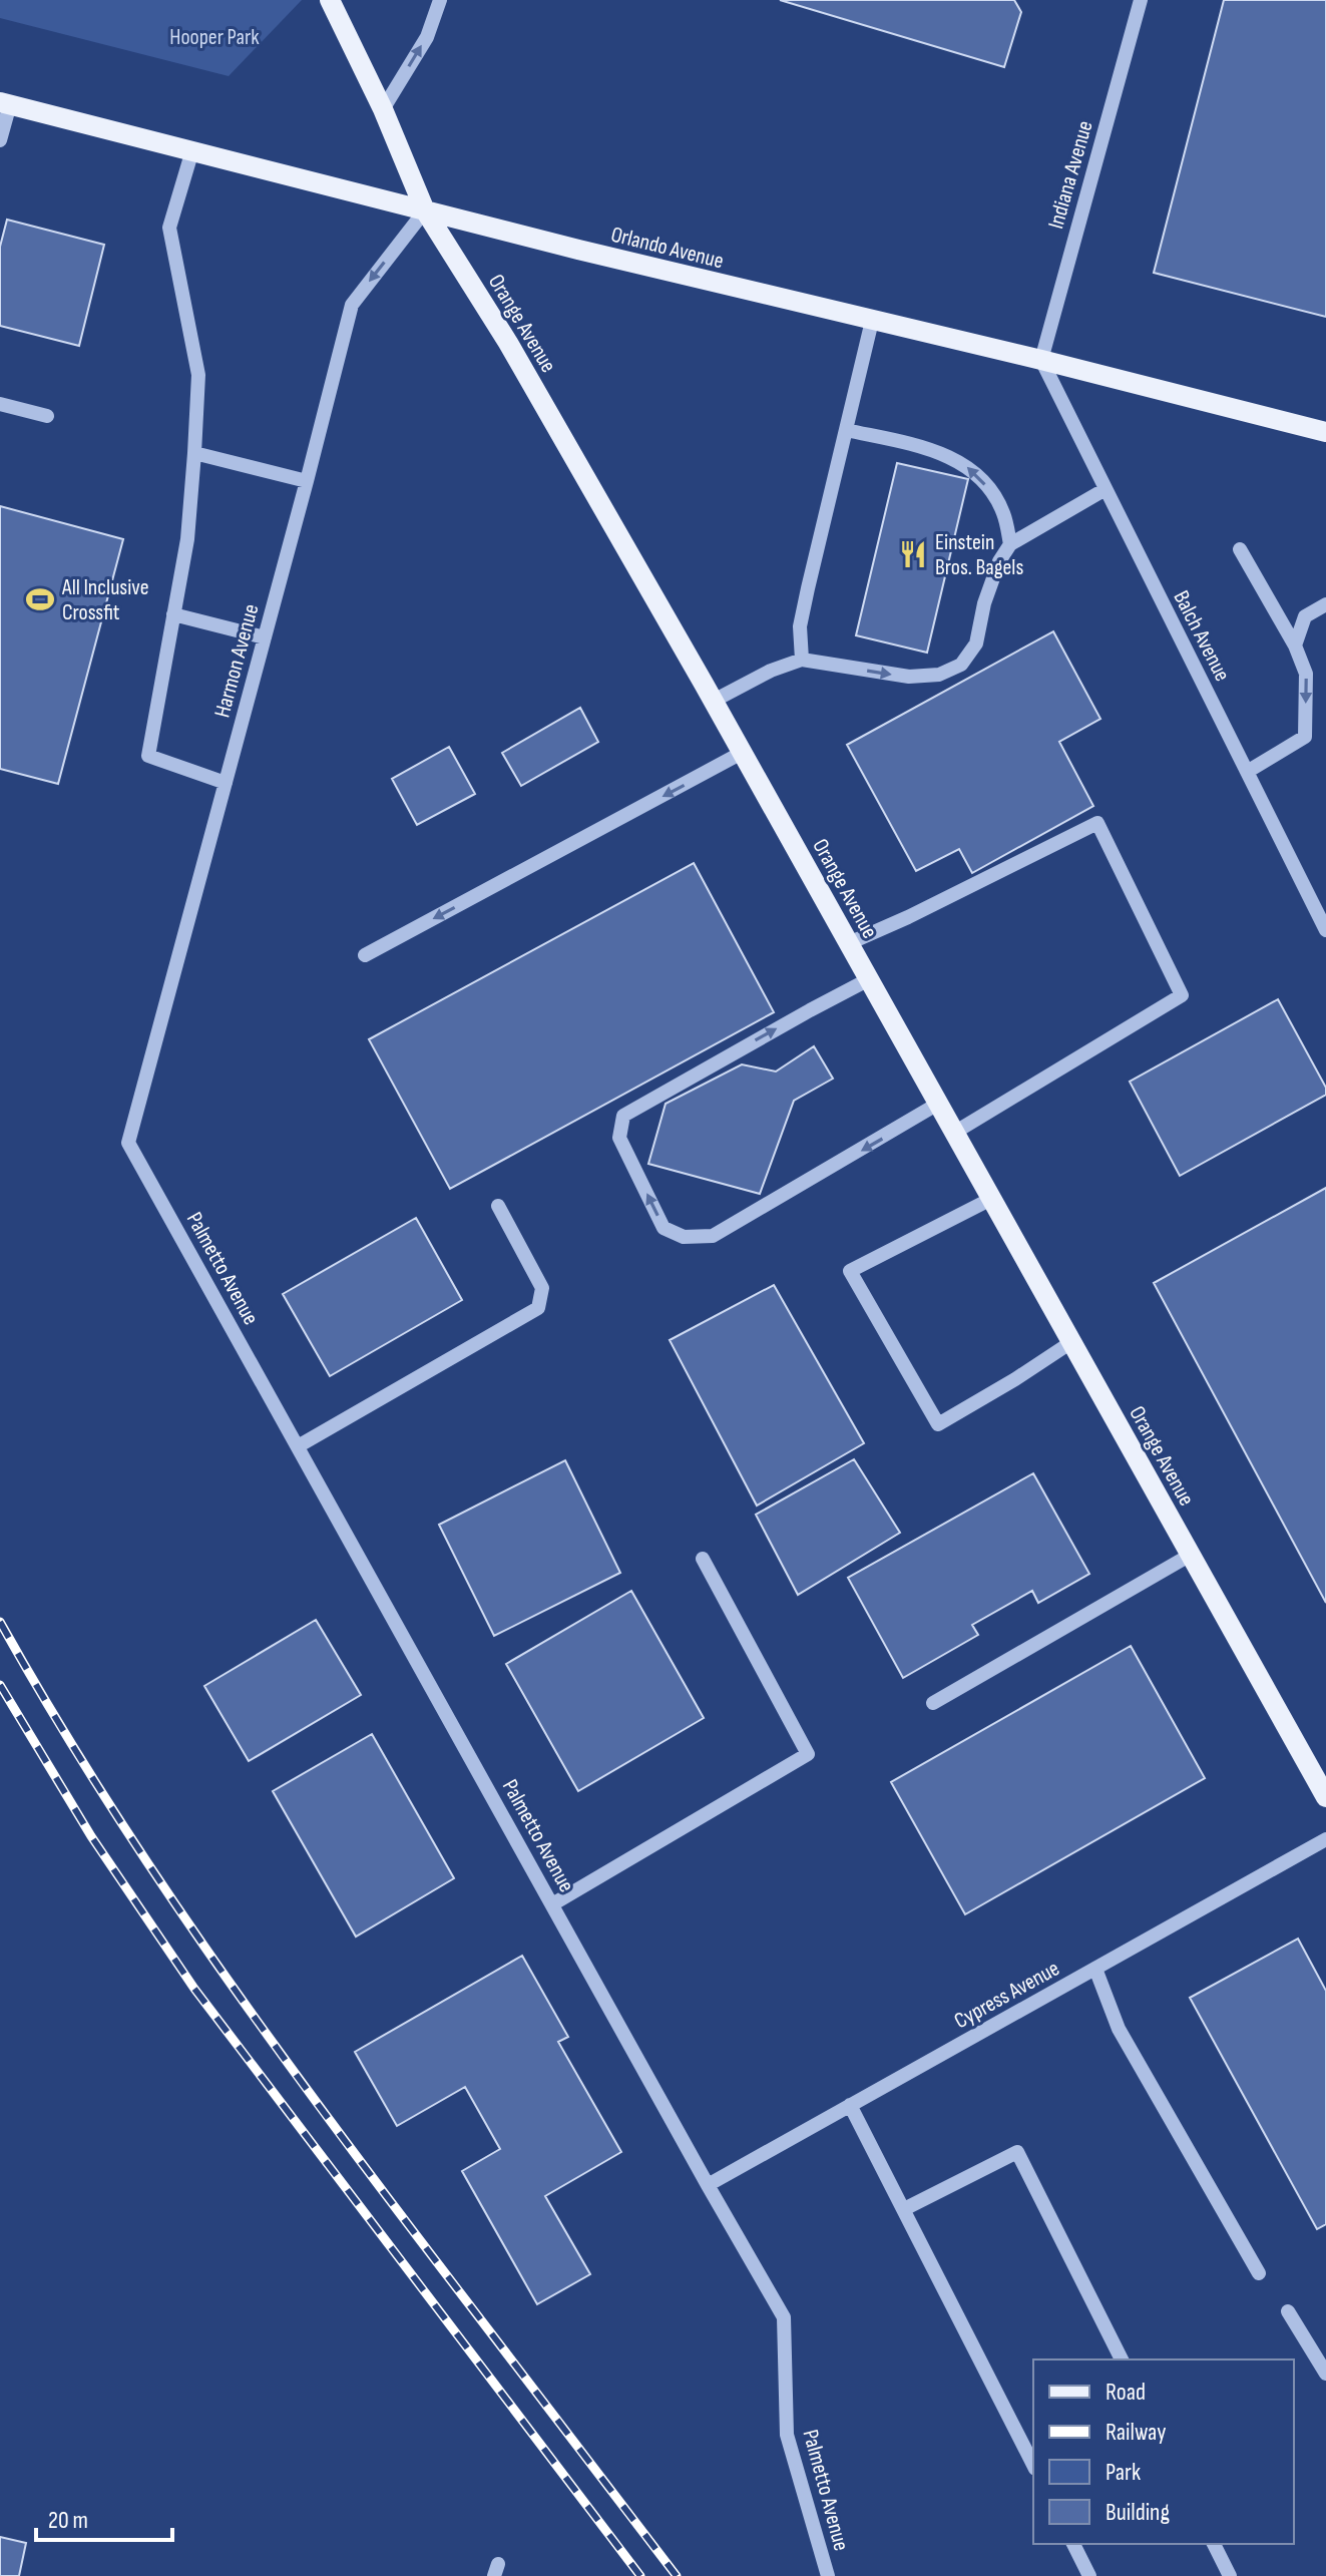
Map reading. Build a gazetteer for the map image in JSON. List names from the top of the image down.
{
  "streets": {
    "main road": ["Orlando Avenue", "Orange Avenue"],
    "street": [
      "Indiana Avenue",
      "Balch Avenue",
      "Harmon Avenue",
      "Palmetto Avenue",
      "Cypress Avenue"
    ]
  },
  "crossings": [
    ["Indiana Avenue", "Orlando Avenue"],
    ["Indiana Avenue", "Balch Avenue"],
    ["Orlando Avenue", "Orange Avenue"],
    ["Orlando Avenue", "Balch Avenue"],
    ["Orlando Avenue", "Harmon Avenue"],
    ["Orange Avenue", "Harmon Avenue"],
    ["Harmon Avenue", "Palmetto Avenue"],
    ["Palmetto Avenue", "Cypress Avenue"]
  ],
  "parks": ["Hooper Park"],
  "places": {
    "restaurant": ["Einstein Bros. Bagels"],
    "sports": ["All Inclusive Crossfit"]
  },
  "legend": [
    "Road",
    "Railway",
    "Park",
    "Building"
  ],
  "scale_bar": "20 m"
}
